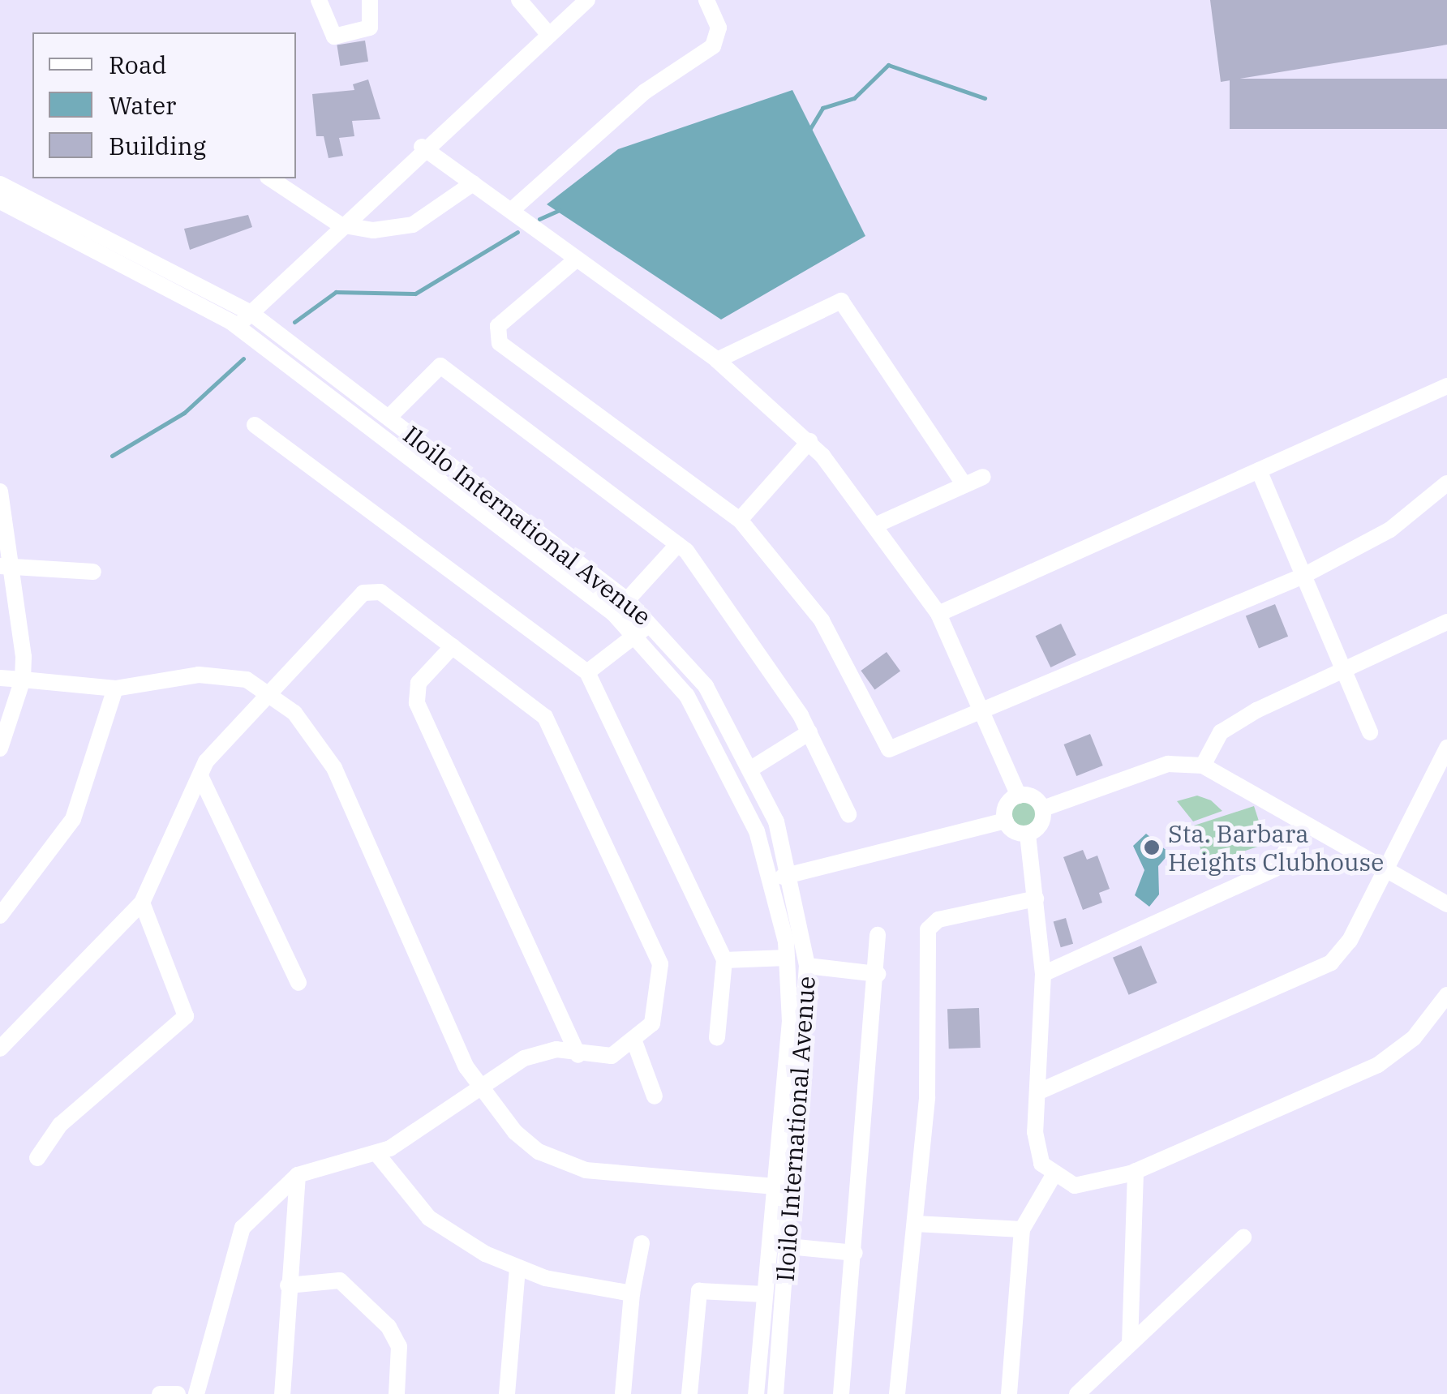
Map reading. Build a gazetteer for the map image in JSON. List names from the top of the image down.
{
  "streets": {
    "street": ["Iloilo International Avenue"]
  },
  "places": ["Sta. Barbara Heights Clubhouse"],
  "legend": ["Road", "Water", "Building"]
}
